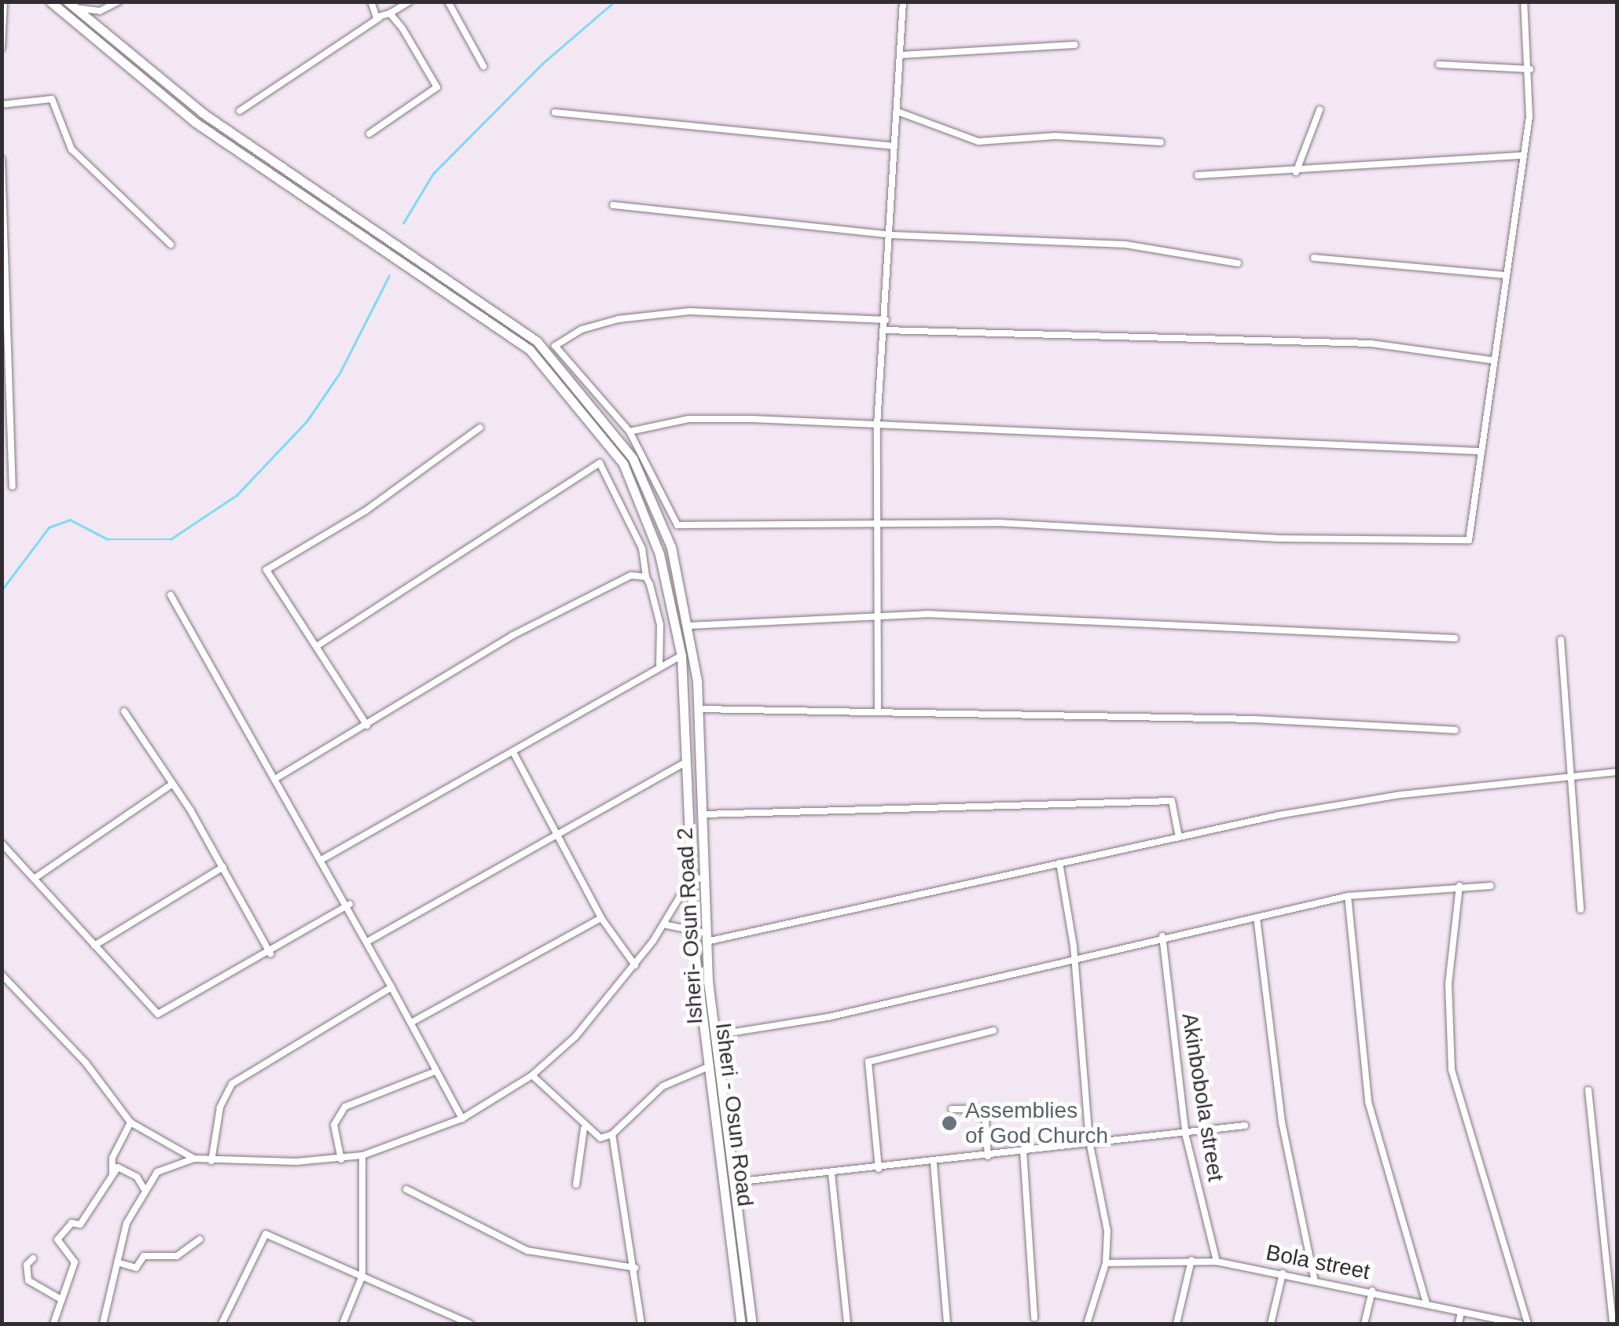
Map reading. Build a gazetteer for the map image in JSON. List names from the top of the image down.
{
  "streets": {
    "main road": ["Isheri- Osun Road 2", "Isheri - Osun Road"],
    "street": ["Akinbobola street", "Bola street"]
  },
  "crossings": [
    ["Akinbobola street", "Bola street"]
  ],
  "places": ["Assemblies of God Church"]
}
